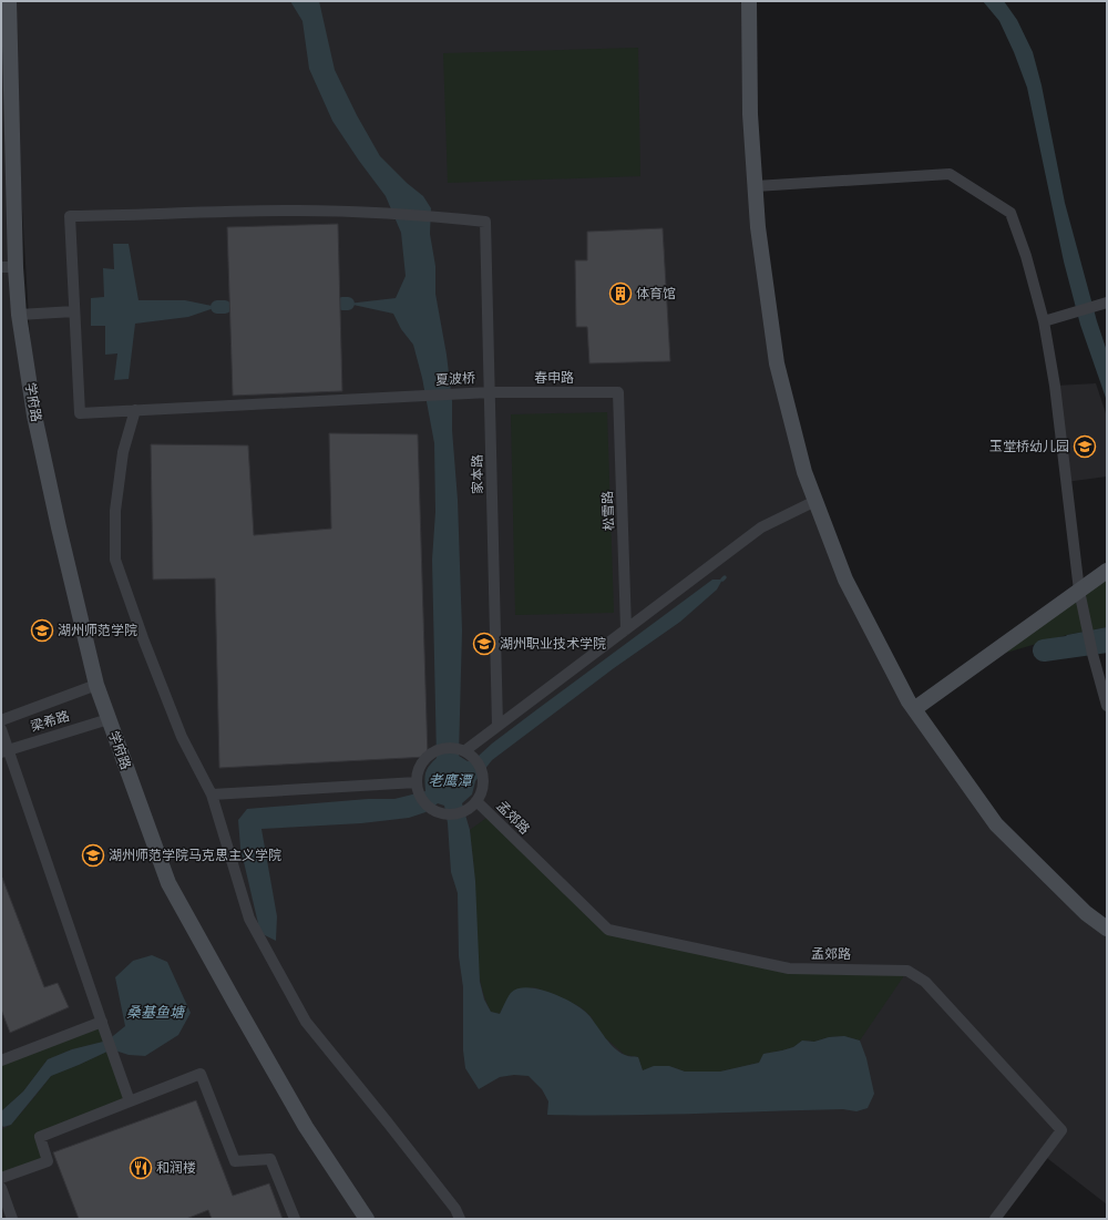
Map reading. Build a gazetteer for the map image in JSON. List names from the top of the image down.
{
  "streets": {
    "main road": ["学府路"],
    "street": [
      "春申路",
      "夏波桥",
      "家本路",
      "松雪路",
      "梁希路",
      "孟郊路"
    ]
  },
  "crossings": [
    ["春申路", "夏波桥"],
    ["春申路", "家本路"],
    ["春申路", "松雪路"],
    ["夏波桥", "家本路"],
    ["学府路", "梁希路"]
  ],
  "water": ["老鹰潭", "桑基鱼塘"],
  "places": {
    "building": ["体育馆"],
    "school or university": [
      "玉堂桥幼儿园",
      "湖州师范学院",
      "湖州职业技术学院",
      "湖州师范学院马克思主义学院"
    ],
    "restaurant": ["和润楼"]
  }
}
